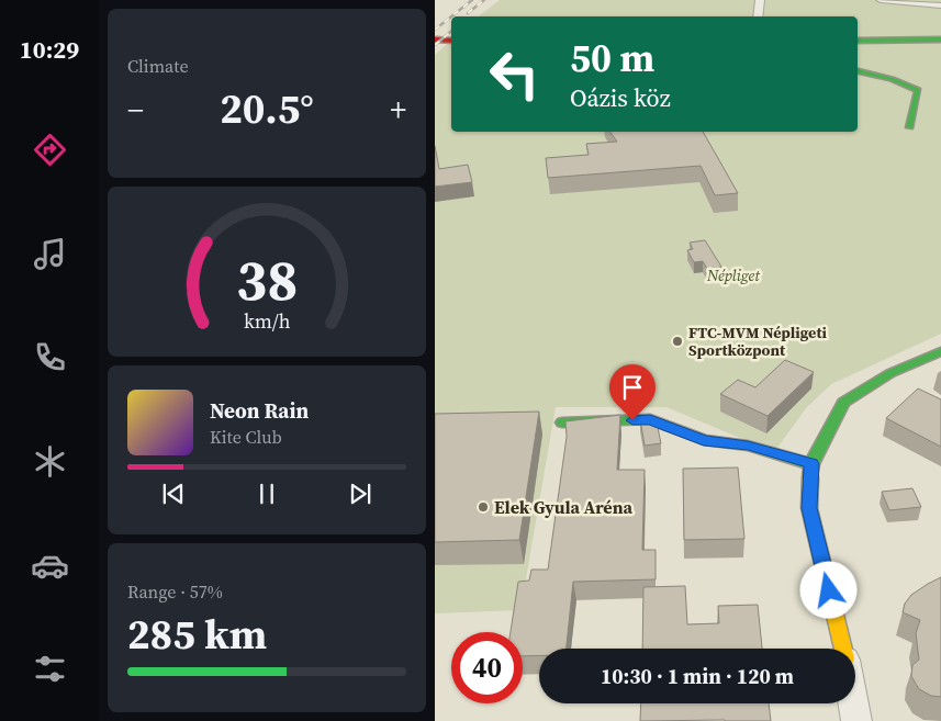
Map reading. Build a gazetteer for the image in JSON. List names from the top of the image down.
{
  "parks": ["Népliget"],
  "places": ["FTC-MVM Népligeti Sportközpont", "Elek Gyula Aréna"],
  "page": {
    "tabs": "10:29",
    "tile": [
      "Climate",
      ["Range · 57%", "285 km"]
    ],
    "turn": ["50 m", "Oázis köz"],
    "heat": ["−", "20.5°", "+"],
    "song": ["Neon Rain", "Kite Club"],
    "limit": "40",
    "trip": "10:30 · 1 min · 120 m",
    "gauge": ["38", "km/h"]
  }
}
